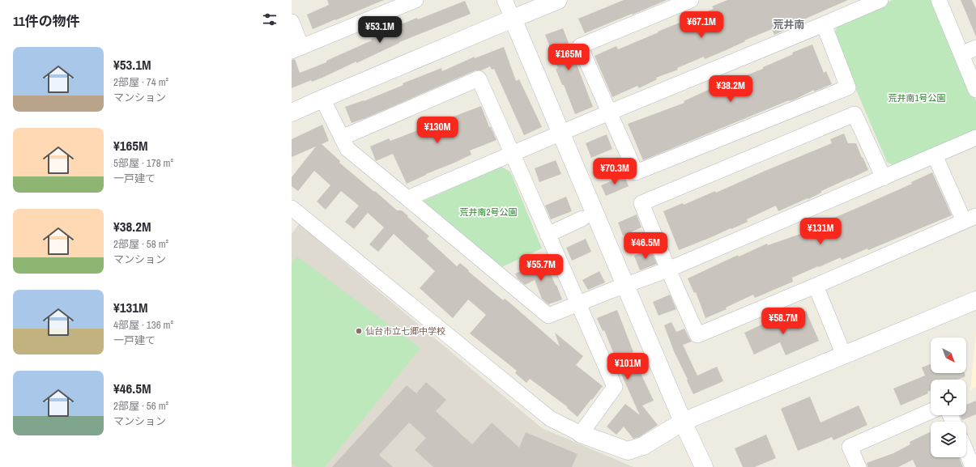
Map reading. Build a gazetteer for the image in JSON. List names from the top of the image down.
{
  "districts": ["荒井南"],
  "parks": ["荒井南1号公園", "荒井南2号公園"],
  "places": ["仙台市立七郷中学校"],
  "north": "bottom right",
  "page": {
    "heading": "11件の物件",
    "price": [
      "¥67.1M",
      "¥53.1M",
      "¥165M",
      "¥38.2M",
      "¥130M",
      "¥70.3M",
      "¥131M",
      "¥46.5M",
      "¥55.7M",
      "¥58.7M",
      "¥101M"
    ],
    "list": [
      {
        "name": "¥53.1M",
        "note": "2部屋 · 74 m² · マンション"
      },
      {
        "name": "¥165M",
        "note": "5部屋 · 178 m² · 一戸建て"
      },
      {
        "name": "¥38.2M",
        "note": "2部屋 · 58 m² · マンション"
      },
      {
        "name": "¥131M",
        "note": "4部屋 · 136 m² · 一戸建て"
      },
      {
        "name": "¥46.5M",
        "note": "2部屋 · 56 m² · マンション"
      }
    ]
  }
}
